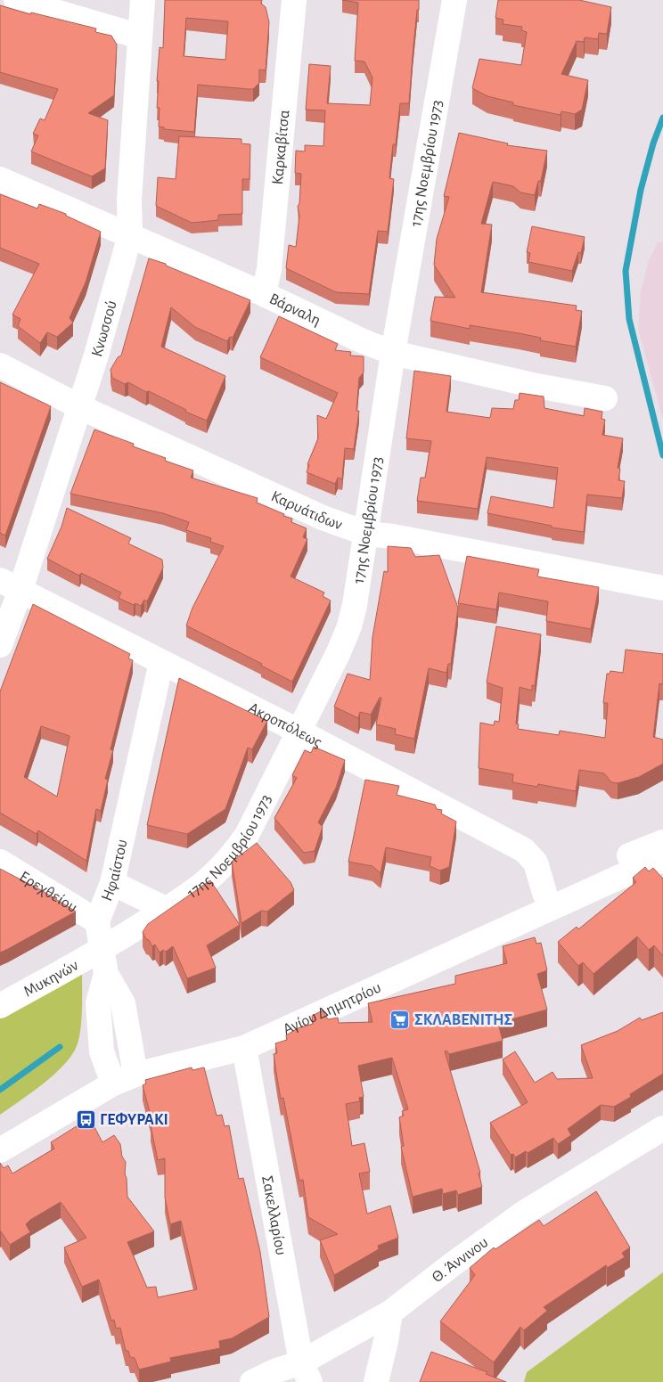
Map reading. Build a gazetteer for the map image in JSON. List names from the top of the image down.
{
  "streets": {
    "street": [
      "Καρκαβίτσα",
      "17ης Νοεμβρίου 1973",
      "Βάρναλη",
      "Κνωσσού",
      "Καρυάτιδων",
      "Ακροπόλεως",
      "Ηφαίστου",
      "Ερεχθείου",
      "Μυκηνών",
      "Αγίου Δημητρίου",
      "Σακελλαρίου",
      "Θ. Άννινου"
    ]
  },
  "crossings": [
    ["Καρκαβίτσα", "Βάρναλη"],
    ["17ης Νοεμβρίου 1973", "Βάρναλη"],
    ["17ης Νοεμβρίου 1973", "Καρυάτιδων"],
    ["17ης Νοεμβρίου 1973", "Ακροπόλεως"],
    ["17ης Νοεμβρίου 1973", "Ηφαίστου"],
    ["17ης Νοεμβρίου 1973", "Μυκηνών"],
    ["Βάρναλη", "Κνωσσού"],
    ["Κνωσσού", "Καρυάτιδων"],
    ["Κνωσσού", "Ακροπόλεως"],
    ["Ακροπόλεως", "Ηφαίστου"],
    ["Ακροπόλεως", "Αγίου Δημητρίου"],
    ["Ηφαίστου", "Ερεχθείου"],
    ["Ηφαίστου", "Μυκηνών"],
    ["Ηφαίστου", "Αγίου Δημητρίου"],
    ["Αγίου Δημητρίου", "Σακελλαρίου"],
    ["Σακελλαρίου", "Θ. Άννινου"]
  ],
  "places": {
    "supermarket": ["ΣΚΛΑΒΕΝΙΤΗΣ"],
    "bus stop": ["ΓΕΦΥΡΑΚΙ"]
  }
}
